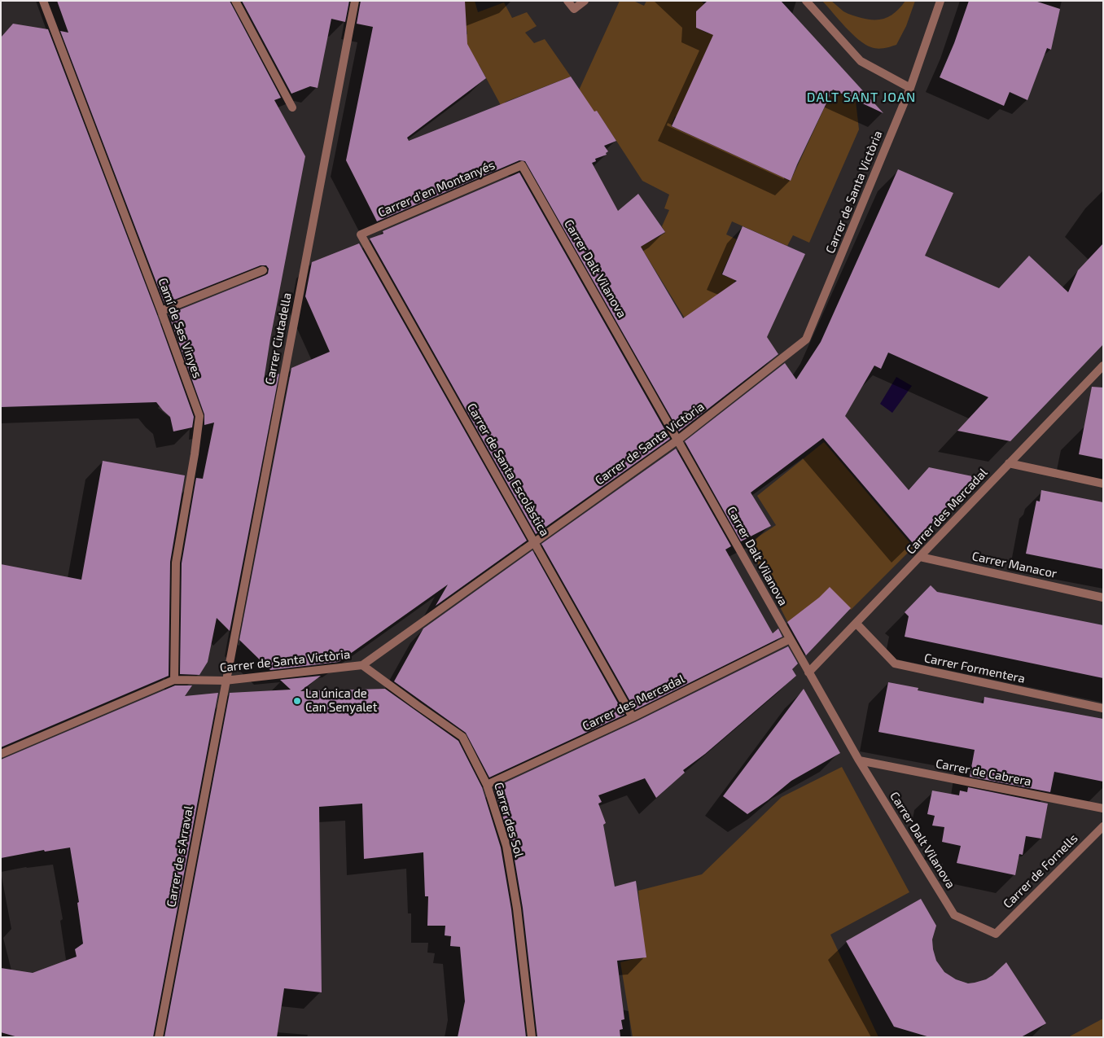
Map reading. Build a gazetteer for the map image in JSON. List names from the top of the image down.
{
  "streets": {
    "street": [
      "Carrer d'en Montanyés",
      "Carrer de Santa Victòria",
      "Carrer Dalt Vilanova",
      "Camí de Ses Vinyes",
      "Carrer Ciutadella",
      "Carrer de Santa Escolàstica",
      "Carrer des Mercadal",
      "Carrer Manacor",
      "Carrer Formentera",
      "Carrer de Cabrera",
      "Carrer des Sol",
      "Carrer de s'Arraval",
      "Carrer de Fornells"
    ]
  },
  "crossings": [
    ["Carrer d'en Montanyés", "Carrer Dalt Vilanova"],
    ["Carrer d'en Montanyés", "Carrer de Santa Escolàstica"],
    ["Carrer de Santa Victòria", "Carrer Dalt Vilanova"],
    ["Carrer de Santa Victòria", "Camí de Ses Vinyes"],
    ["Carrer de Santa Victòria", "Carrer Ciutadella"],
    ["Carrer de Santa Victòria", "Carrer de Santa Escolàstica"],
    ["Carrer de Santa Victòria", "Carrer des Sol"],
    ["Carrer de Santa Victòria", "Carrer de s'Arraval"],
    ["Carrer Dalt Vilanova", "Carrer des Mercadal"],
    ["Carrer Dalt Vilanova", "Carrer de Cabrera"],
    ["Carrer Dalt Vilanova", "Carrer de Fornells"],
    ["Carrer Ciutadella", "Carrer de s'Arraval"],
    ["Carrer de Santa Escolàstica", "Carrer des Mercadal"],
    ["Carrer des Mercadal", "Carrer Manacor"],
    ["Carrer des Mercadal", "Carrer Formentera"],
    ["Carrer des Mercadal", "Carrer des Sol"]
  ],
  "districts": ["DALT SANT JOAN"],
  "places": ["La única de Can Senyalet"]
}
